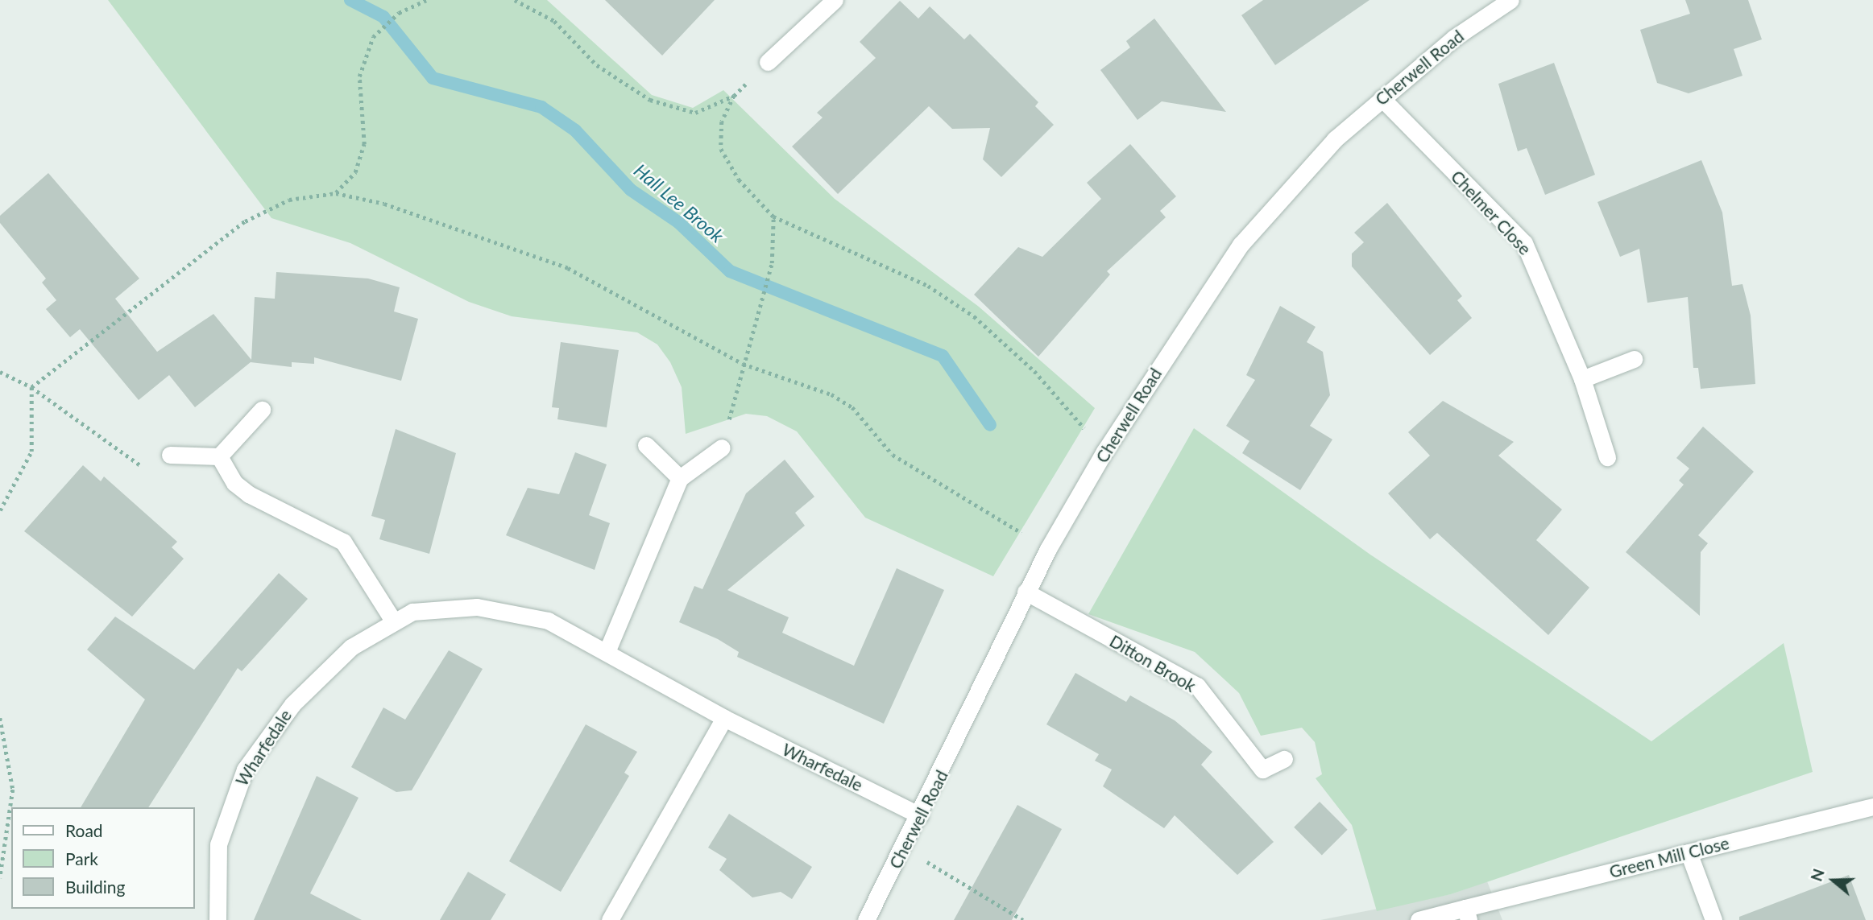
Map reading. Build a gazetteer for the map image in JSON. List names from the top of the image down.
{
  "streets": {
    "street": [
      "Cherwell Road",
      "Chelmer Close",
      "Ditton Brook",
      "Wharfedale",
      "Green Mill Close"
    ]
  },
  "crossings": [
    ["Cherwell Road", "Chelmer Close"],
    ["Cherwell Road", "Ditton Brook"],
    ["Cherwell Road", "Wharfedale"]
  ],
  "water": ["Hall Lee Brook"],
  "legend": ["Road", "Park", "Building"],
  "north": "left"
}
